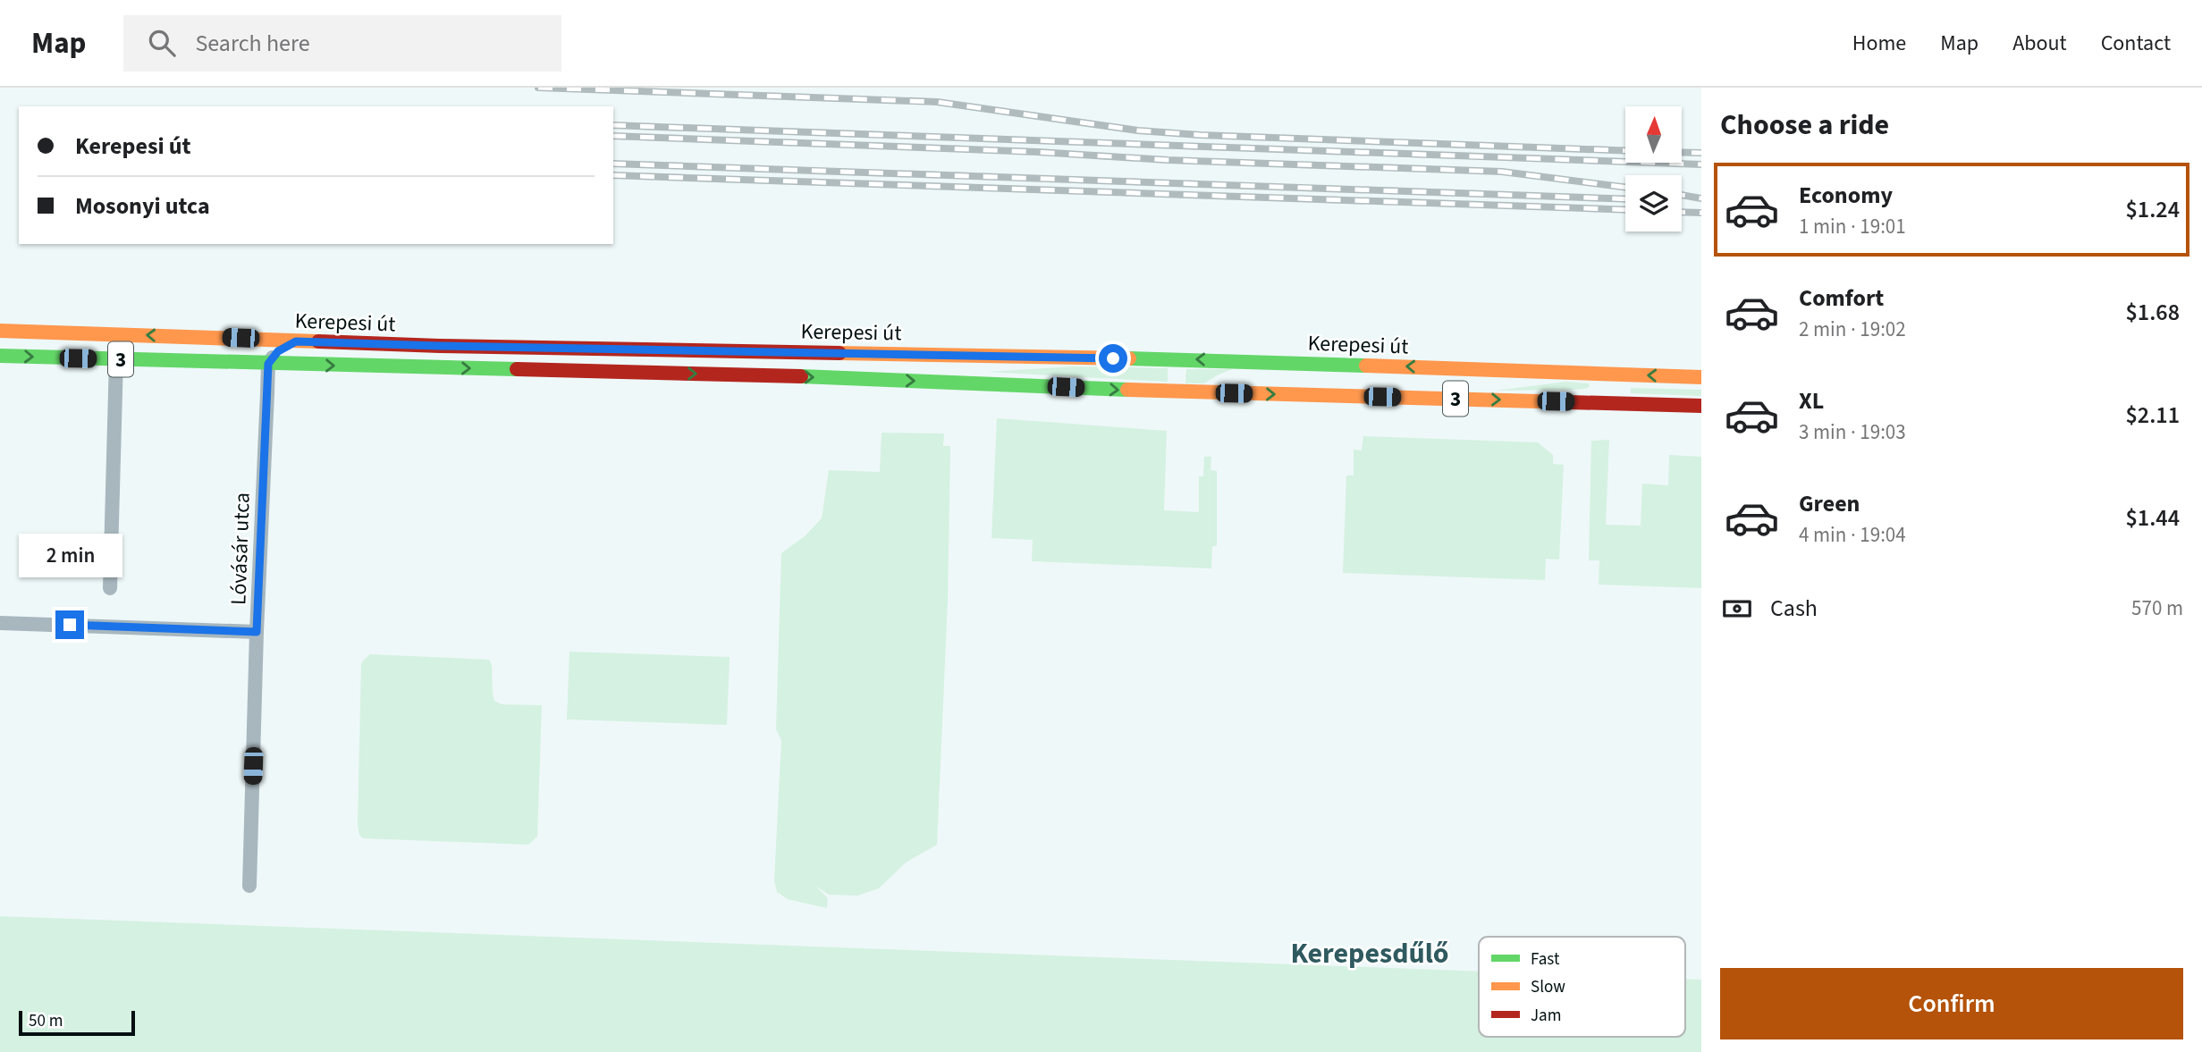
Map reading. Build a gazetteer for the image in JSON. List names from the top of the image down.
{
  "streets": {
    "main road": ["Kerepesi út", "3"],
    "street": ["Lóvásár utca"]
  },
  "crossings": [
    ["Kerepesi út", "Lóvásár utca"]
  ],
  "districts": ["Kerepesdűlő"],
  "legend": ["Fast", "Slow", "Jam"],
  "scale_bar": "50 m",
  "north": "top",
  "page": {
    "header": "Map",
    "search": "Search here",
    "nav": [
      "Home",
      "Map",
      "About",
      "Contact"
    ],
    "heading": "Choose a ride",
    "banner": ["Kerepesi út", "Mosonyi utca"],
    "list": [
      {
        "name": "Economy",
        "note": "1 min · 19:01",
        "value": "$1.24"
      },
      {
        "name": "Comfort",
        "note": "2 min · 19:02",
        "value": "$1.68"
      },
      {
        "name": "XL",
        "note": "3 min · 19:03",
        "value": "$2.11"
      },
      {
        "name": "Green",
        "note": "4 min · 19:04",
        "value": "$1.44"
      }
    ],
    "bubble": "2 min",
    "pay": ["Cash", "570 m"],
    "buttons": "Confirm",
    "scale": "50 m"
  }
}
